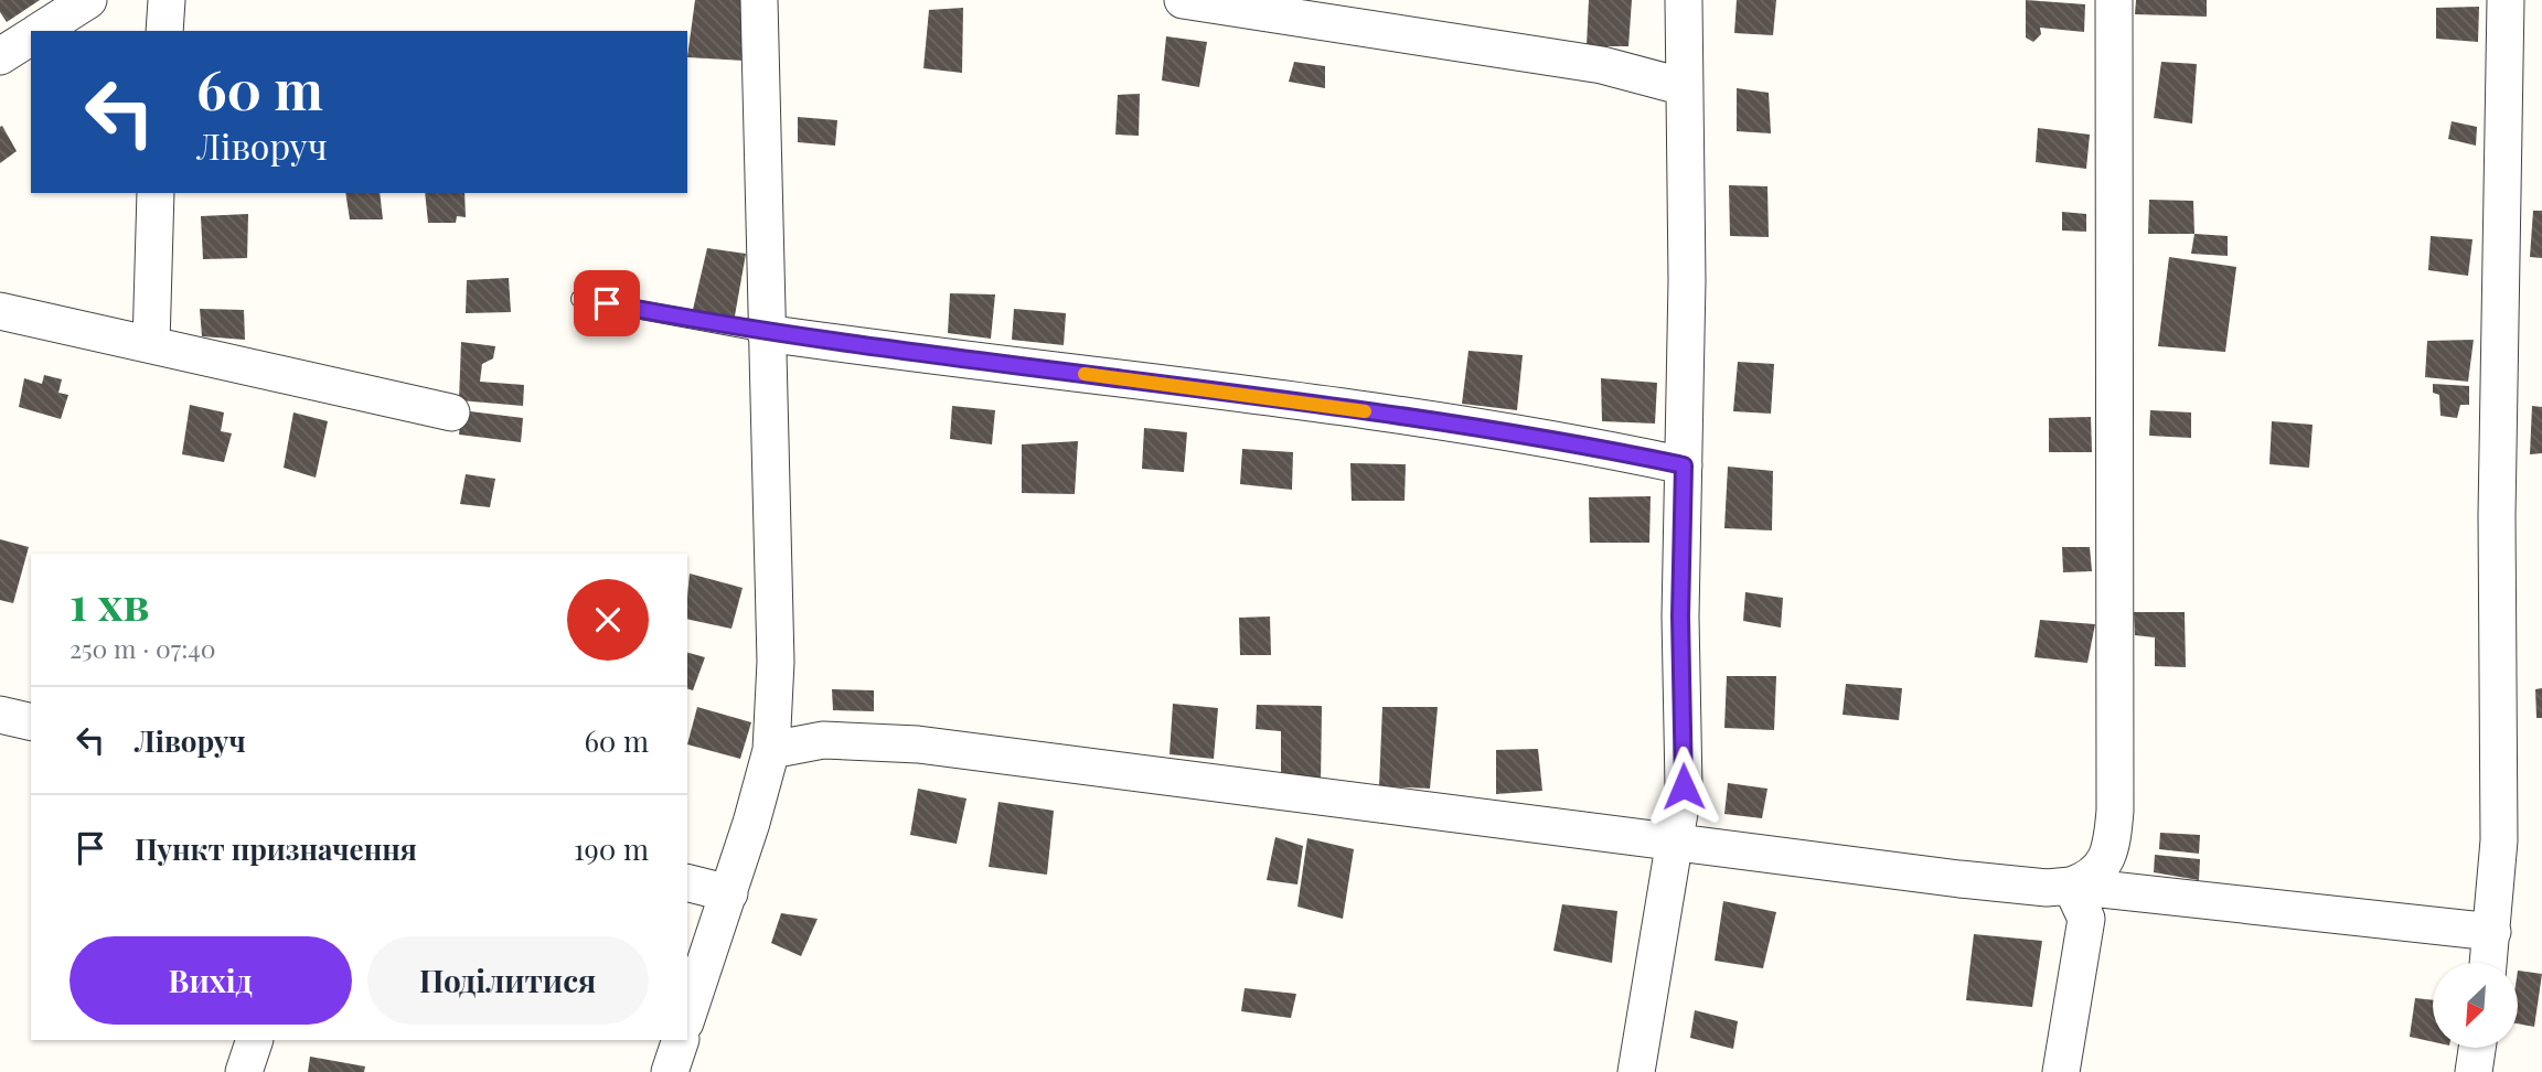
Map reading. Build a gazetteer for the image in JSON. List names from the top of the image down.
{
  "north": "bottom left",
  "page": {
    "turn": ["60 m", "Ліворуч"],
    "heading": ["1 хв", "250 m · 07:40"],
    "list": [
      {
        "name": "Ліворуч",
        "value": "60 m"
      },
      {
        "name": "Пункт призначення",
        "value": "190 m"
      }
    ],
    "buttons": ["Вихід", "Поділитися"]
  }
}
